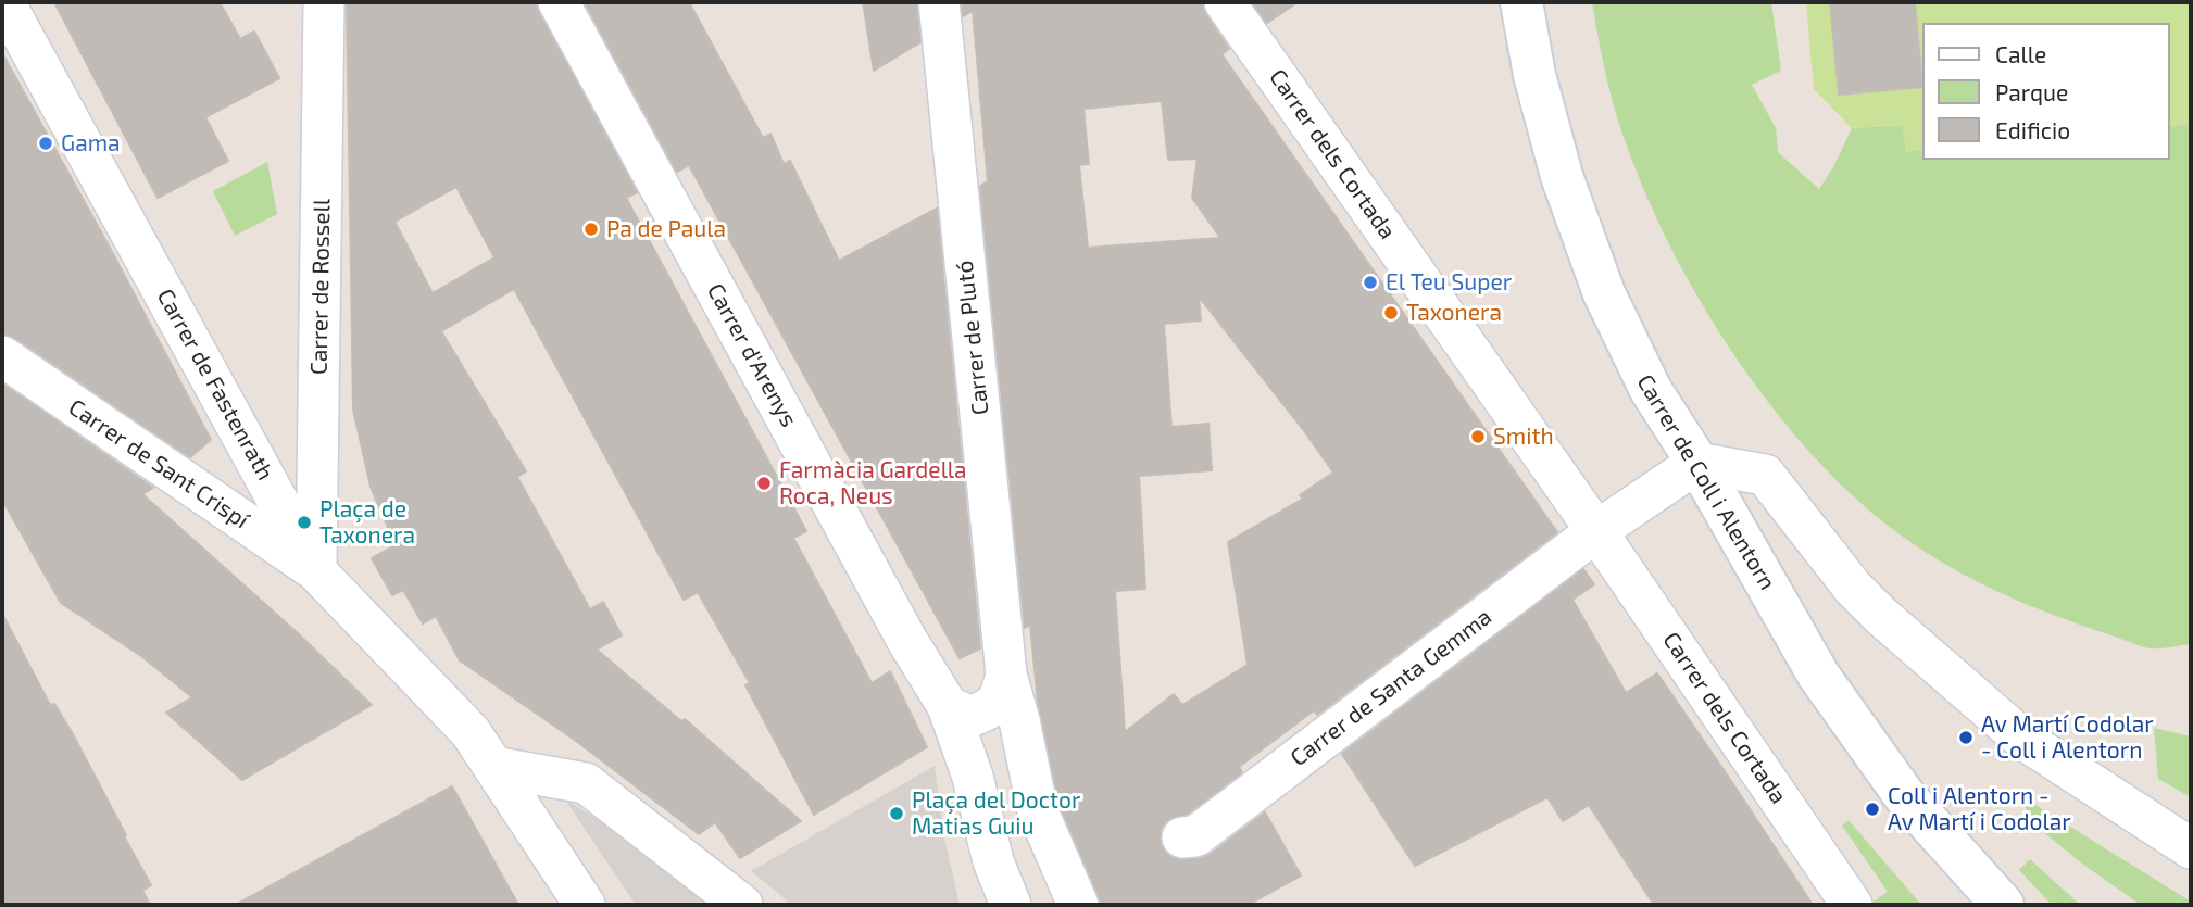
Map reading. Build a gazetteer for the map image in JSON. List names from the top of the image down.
{
  "streets": {
    "street": [
      "Carrer dels Cortada",
      "Carrer de Rossell",
      "Carrer de Plutó",
      "Carrer d'Arenys",
      "Carrer de Fastenrath",
      "Carrer de Sant Crispí",
      "Carrer de Coll i Alentorn",
      "Carrer de Santa Gemma"
    ]
  },
  "crossings": [
    ["Carrer dels Cortada", "Carrer de Santa Gemma"],
    ["Carrer de Rossell", "Carrer de Fastenrath"],
    ["Carrer de Rossell", "Carrer de Sant Crispí"],
    ["Carrer de Fastenrath", "Carrer de Sant Crispí"]
  ],
  "places": [
    "Gama",
    "Pa de Paula",
    "El Teu Super",
    "Taxonera",
    "Smith",
    "Farmàcia Gardella Roca, Neus",
    "Plaça de Taxonera",
    "Av Martí Codolar - Coll i Alentorn",
    "Coll i Alentorn - Av Martí i Codolar",
    "Plaça del Doctor Matias Guiu"
  ],
  "legend": ["Calle", "Parque", "Edificio"]
}
